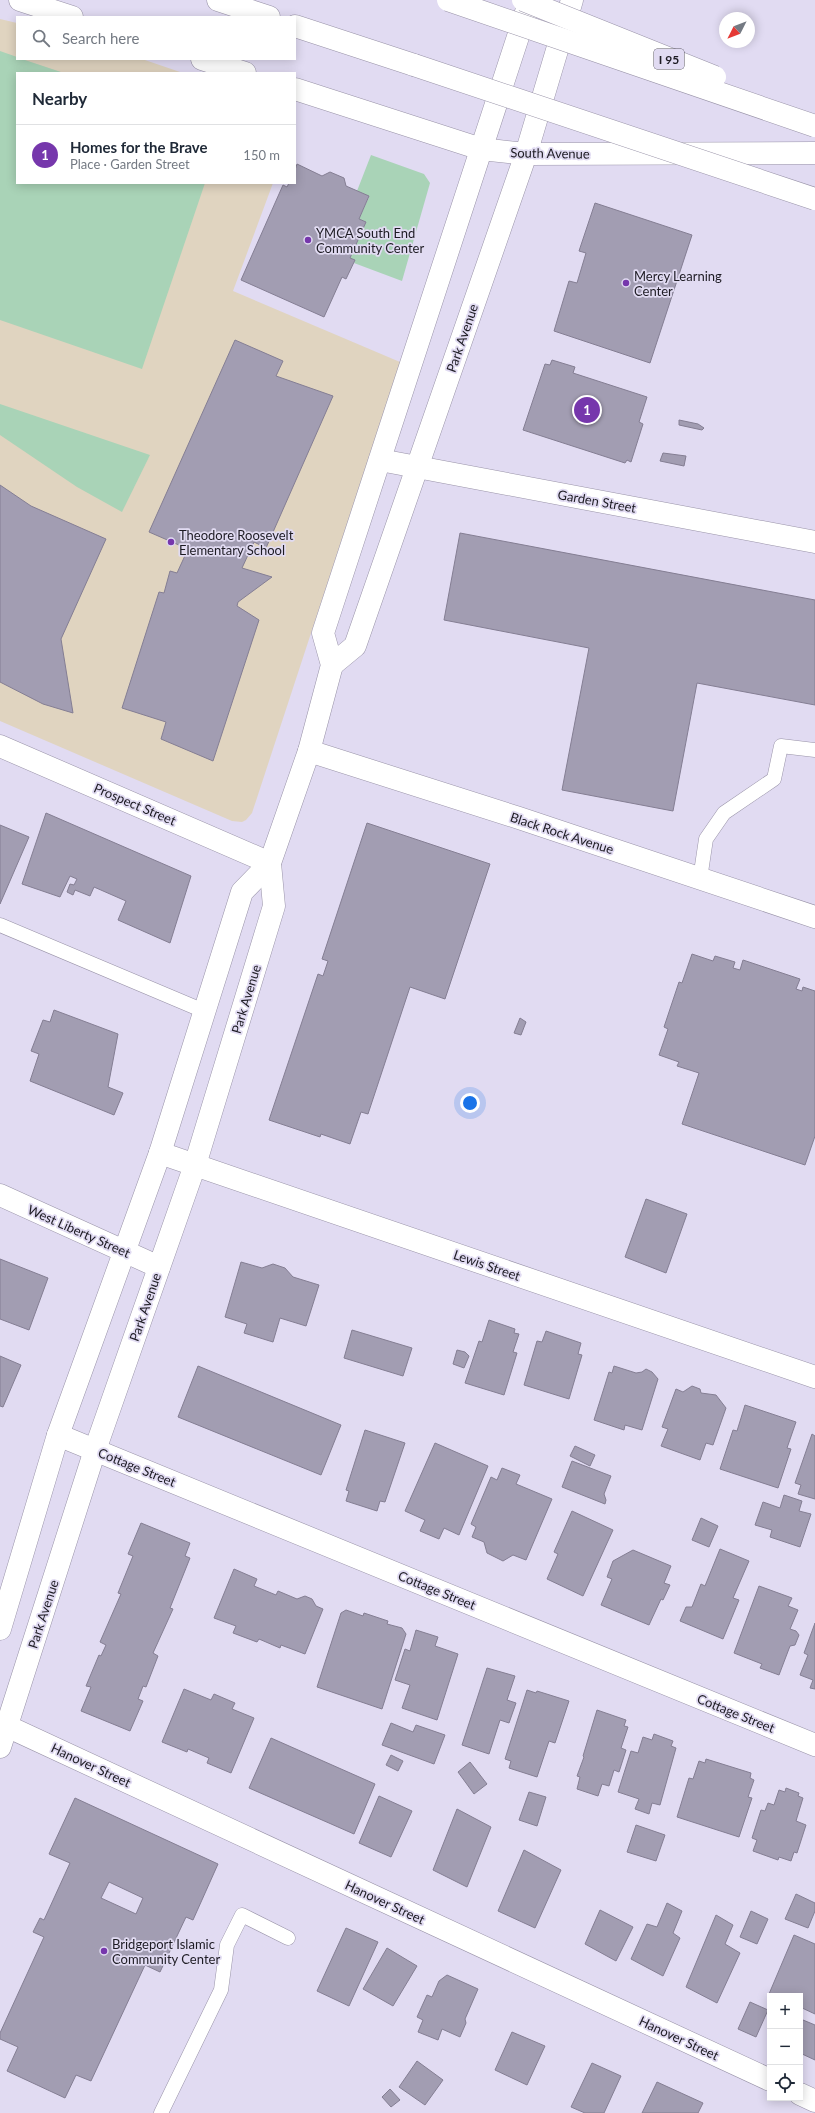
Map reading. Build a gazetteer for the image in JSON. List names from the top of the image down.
{
  "streets": {
    "main road": [
      "I 95",
      "South Avenue",
      "Park Avenue",
      "Garden Street",
      "Prospect Street",
      "Black Rock Avenue",
      "West Liberty Street",
      "Lewis Street",
      "Cottage Street",
      "Hanover Street"
    ]
  },
  "crossings": [
    ["South Avenue", "Park Avenue"],
    ["Park Avenue", "Garden Street"],
    ["Park Avenue", "Prospect Street"],
    ["Park Avenue", "Black Rock Avenue"],
    ["Park Avenue", "West Liberty Street"],
    ["Park Avenue", "Lewis Street"],
    ["Park Avenue", "Cottage Street"],
    ["Park Avenue", "Hanover Street"]
  ],
  "places": [
    "YMCA South End Community Center",
    "Mercy Learning Center",
    "Theodore Roosevelt Elementary School",
    "Bridgeport Islamic Community Center"
  ],
  "north": "bottom left",
  "page": {
    "search": "Search here",
    "heading": "Nearby",
    "list": [
      {
        "mark": "1",
        "name": "Homes for the Brave",
        "note": "Place · Garden Street",
        "value": "150 m"
      }
    ],
    "pins": "1",
    "map_buttons": ["+", "−"]
  }
}
